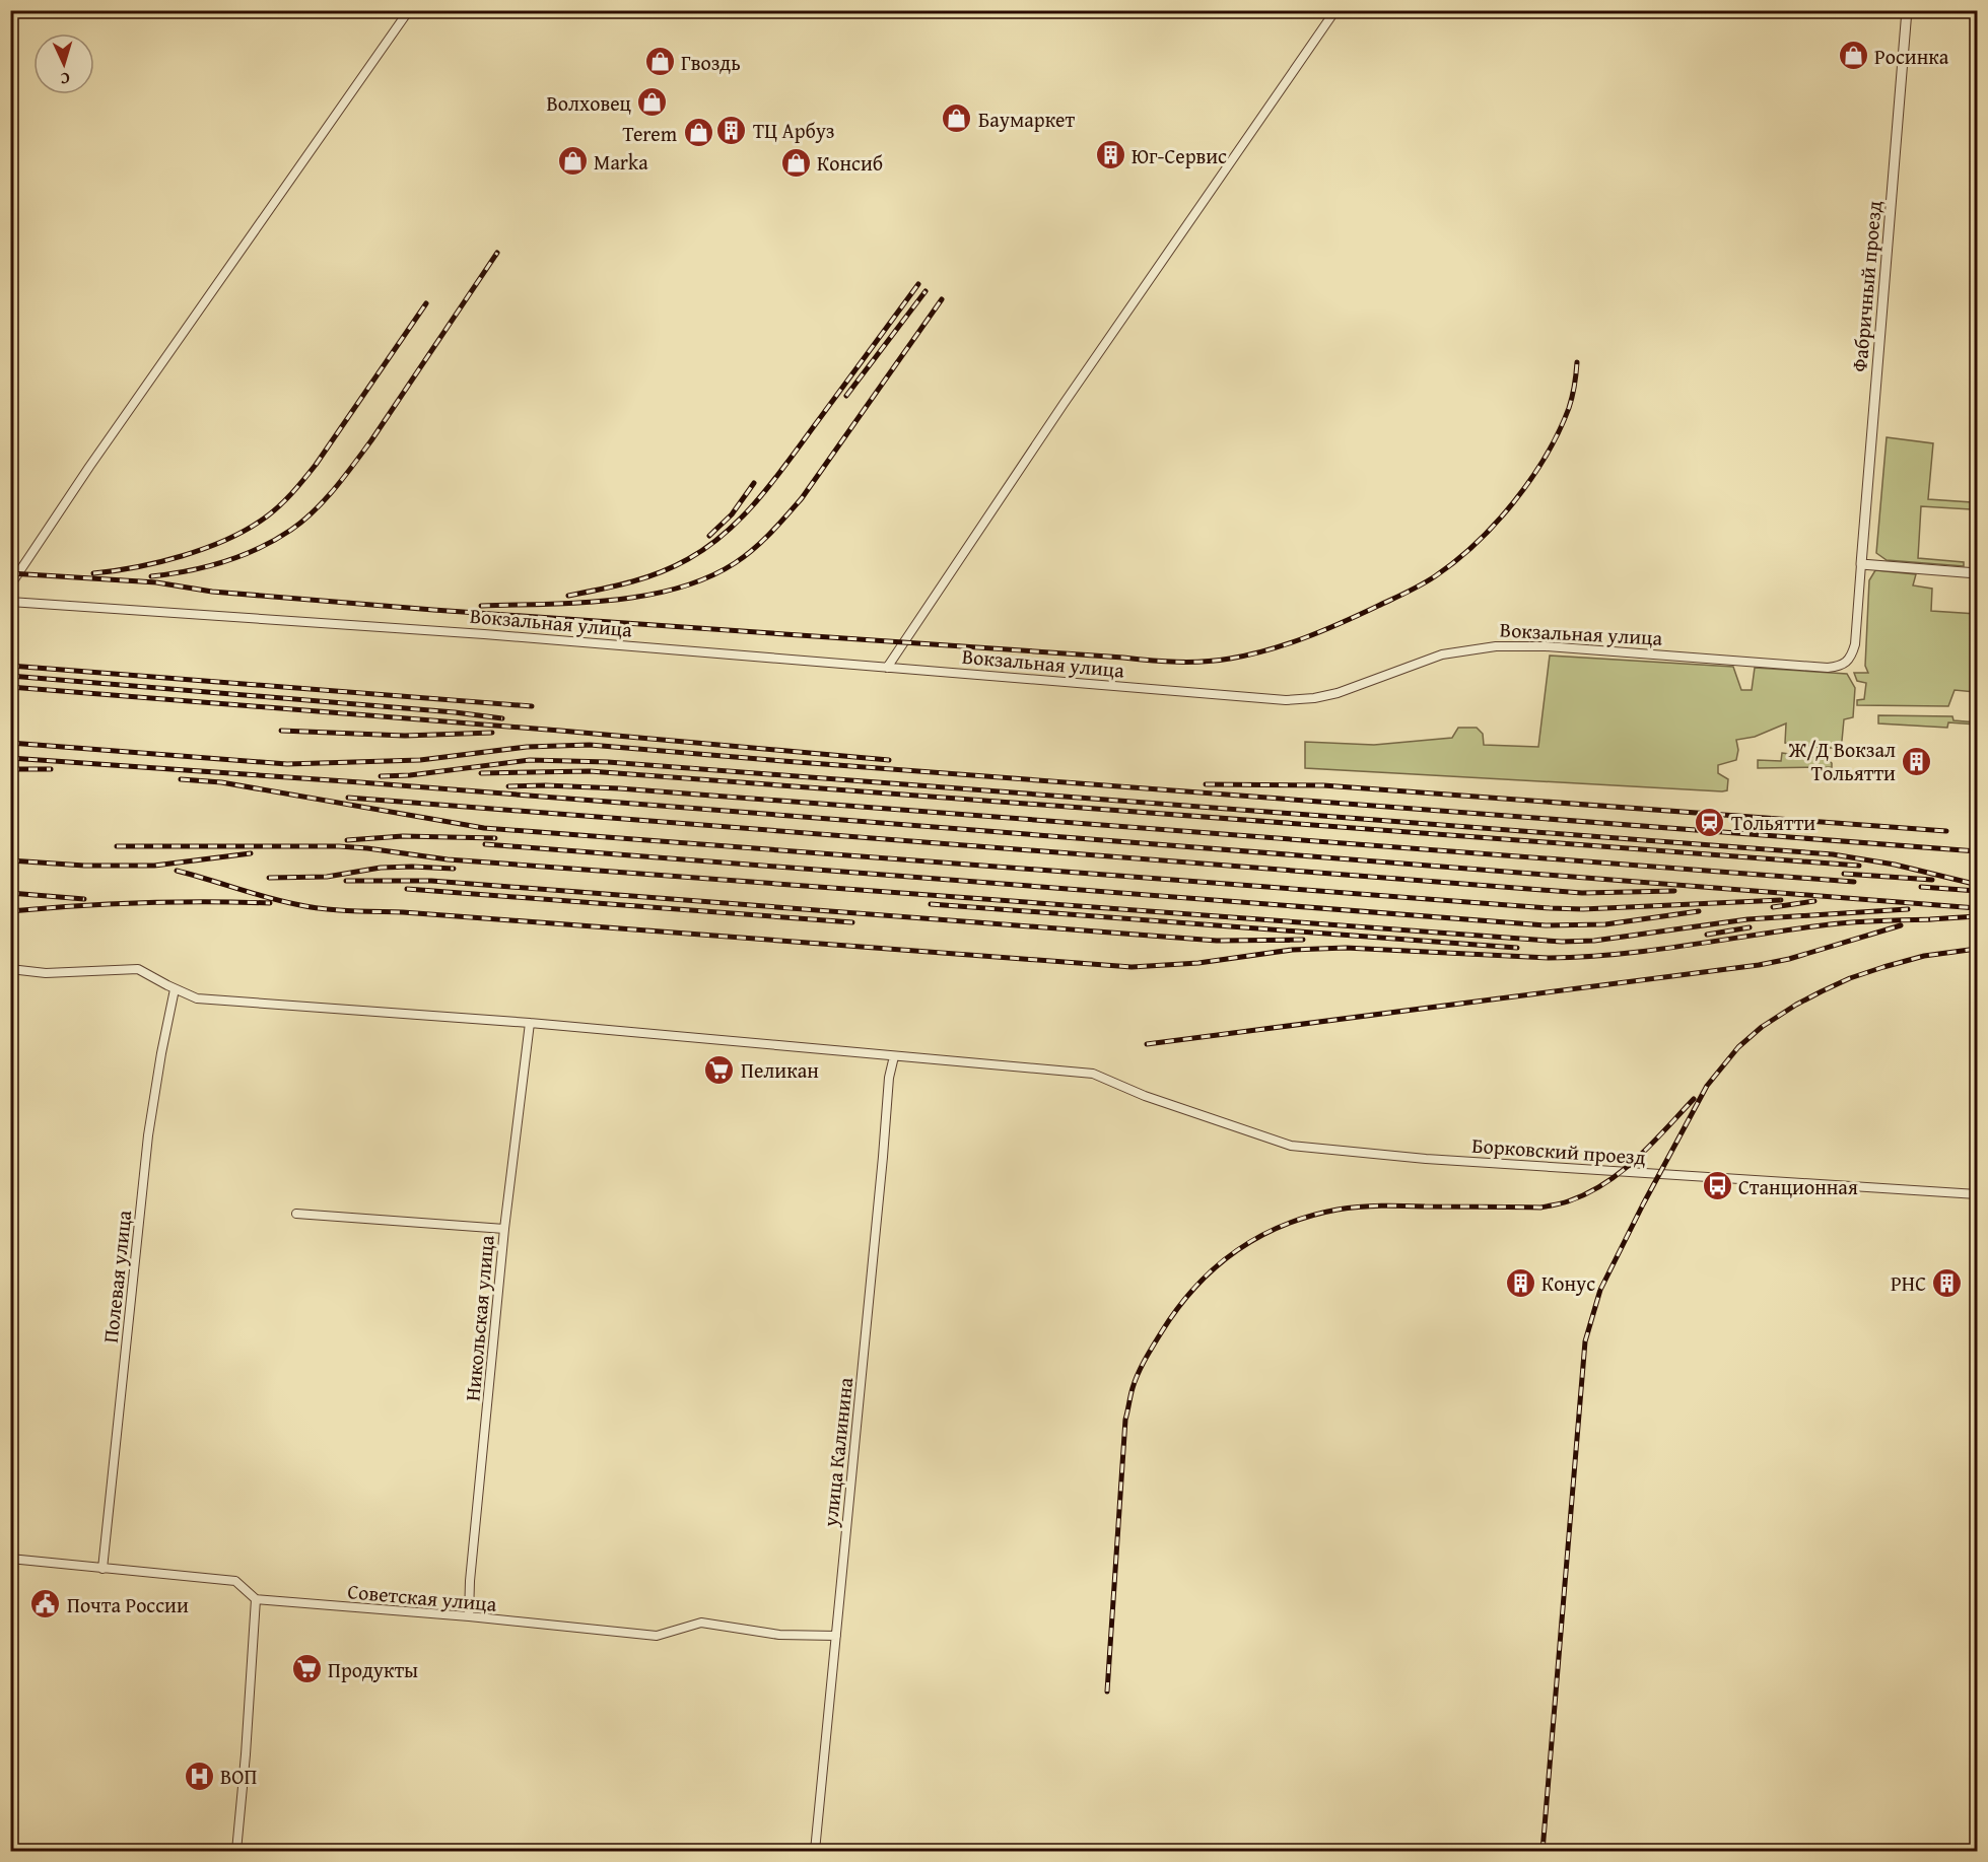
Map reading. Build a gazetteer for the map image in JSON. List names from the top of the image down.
{
  "streets": {
    "street": [
      "Фабричный проезд",
      "Вокзальная улица",
      "Борковский проезд",
      "Полевая улица",
      "Никольская улица",
      "улица Калинина",
      "Советская улица"
    ]
  },
  "crossings": [
    ["Фабричный проезд", "Вокзальная улица"],
    ["Борковский проезд", "улица Калинина"],
    ["Никольская улица", "Советская улица"],
    ["улица Калинина", "Советская улица"]
  ],
  "places": {
    "shop": [
      "Росинка",
      "Гвоздь",
      "Волховец",
      "Баумаркет",
      "Terem",
      "Marka",
      "Консиб"
    ],
    "building": [
      "ТЦ Арбуз",
      "Юг-Сервис",
      "Ж/Д Вокзал Тольятти",
      "Конус",
      "РНС"
    ],
    "station": ["Тольятти"],
    "supermarket": ["Пеликан", "Продукты"],
    "bus stop": ["Станционная"],
    "public building": ["Почта России"],
    "hospital": ["ВОП"]
  },
  "north": "bottom"
}
